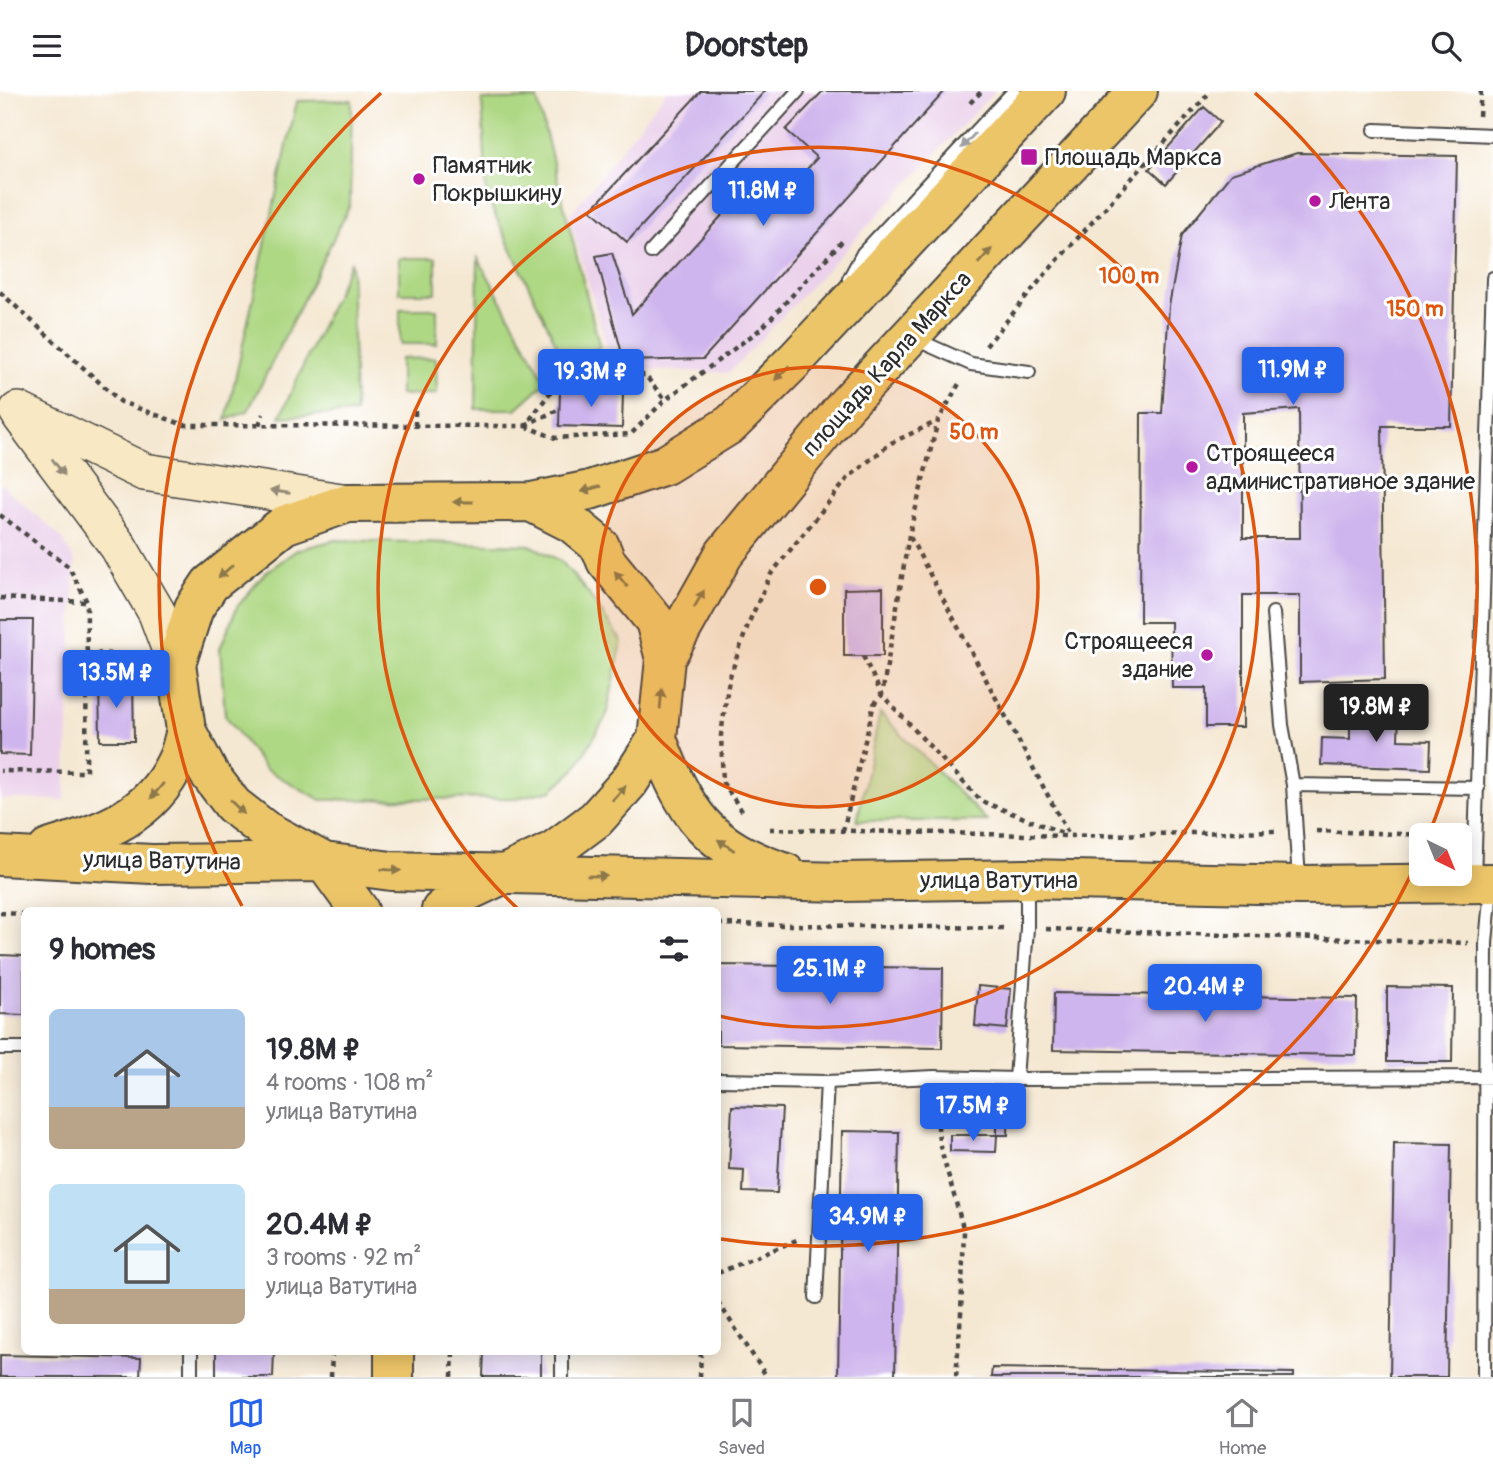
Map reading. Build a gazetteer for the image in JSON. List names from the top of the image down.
{
  "streets": {
    "main road": ["площадь Карла Маркса", "улица Ватутина"]
  },
  "crossings": [
    ["площадь Карла Маркса", "улица Ватутина"]
  ],
  "places": {
    "transit": ["Площадь Маркса"],
    "other": [
      "Памятник Покрышкину",
      "Лента",
      "Строящееся административное здание",
      "Строящееся здание"
    ]
  },
  "north": "bottom right",
  "page": {
    "header": "Doorstep",
    "price": [
      "11.8M ₽",
      "11.9M ₽",
      "19.3M ₽",
      "13.5M ₽",
      "19.8M ₽",
      "25.1M ₽",
      "20.4M ₽",
      "17.5M ₽",
      "34.9M ₽"
    ],
    "heading": "9 homes",
    "list": [
      {
        "name": "19.8M ₽",
        "note": "4 rooms · 108 m² · улица Ватутина"
      },
      {
        "name": "20.4M ₽",
        "note": "3 rooms · 92 m² · улица Ватутина"
      }
    ],
    "tabs": ["Map", "Saved", "Home"]
  },
  "rings": ["100 m", "150 m", "50 m"]
}
